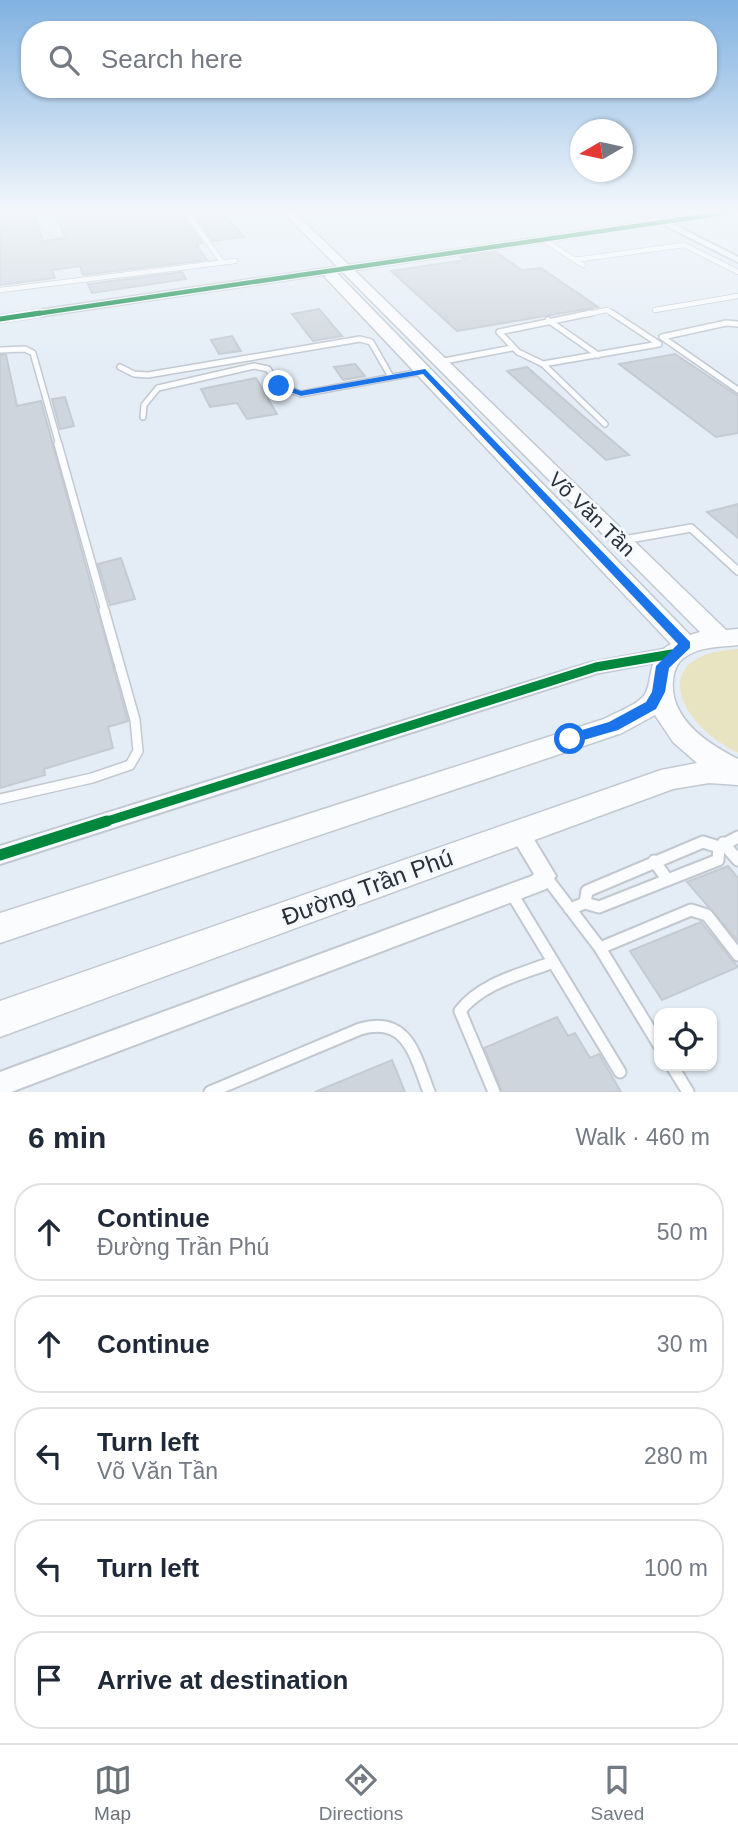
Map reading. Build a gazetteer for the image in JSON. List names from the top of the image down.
{
  "streets": {
    "street": ["Võ Văn Tần", "Đường Trần Phú"]
  },
  "north": "left",
  "page": {
    "search": "Search here",
    "heading": ["6 min", "Walk · 460 m"],
    "list": [
      ["Continue", "Đường Trần Phú", "50 m"],
      ["Continue", "30 m"],
      ["Turn left", "Võ Văn Tần", "280 m"],
      ["Turn left", "100 m"],
      "Arrive at destination"
    ],
    "nav": ["Map", "Directions", "Saved"]
  }
}
